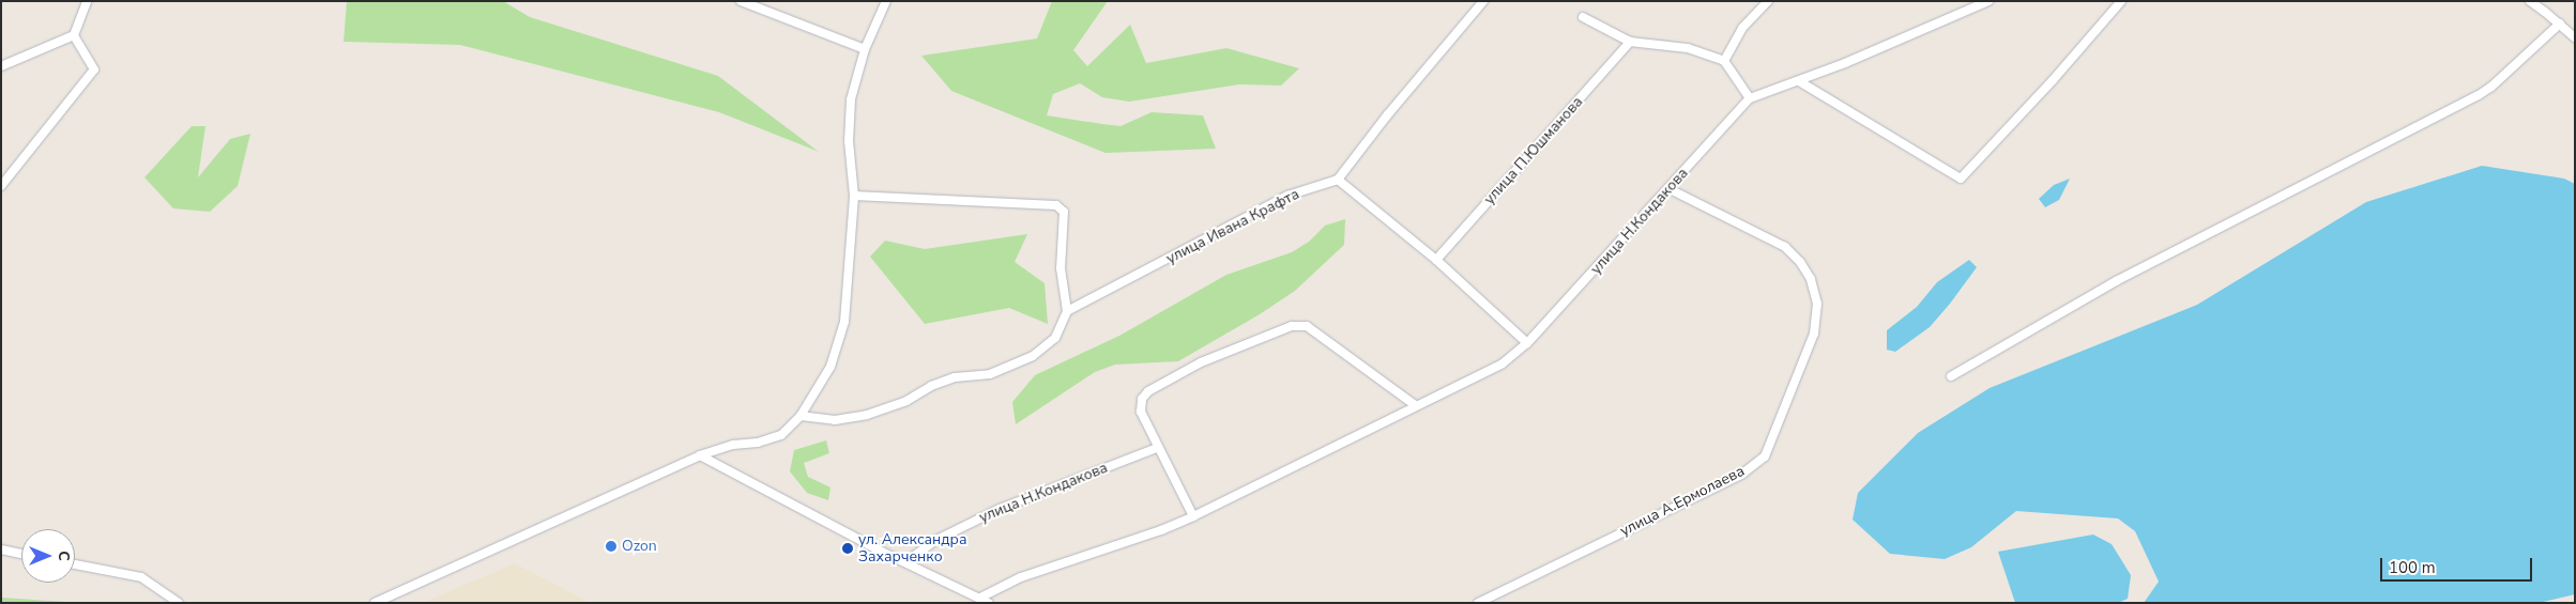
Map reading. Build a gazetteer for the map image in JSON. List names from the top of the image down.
{
  "streets": {
    "street": [
      "улица П.Юшманова",
      "улица Н.Кондакова",
      "улица Ивана Крафта",
      "улица А.Ермолаева"
    ]
  },
  "crossings": [
    ["улица Н.Кондакова", "улица А.Ермолаева"]
  ],
  "places": ["Ozon", "ул. Александра Захарченко"],
  "scale_bar": "100 m",
  "north": "right"
}
